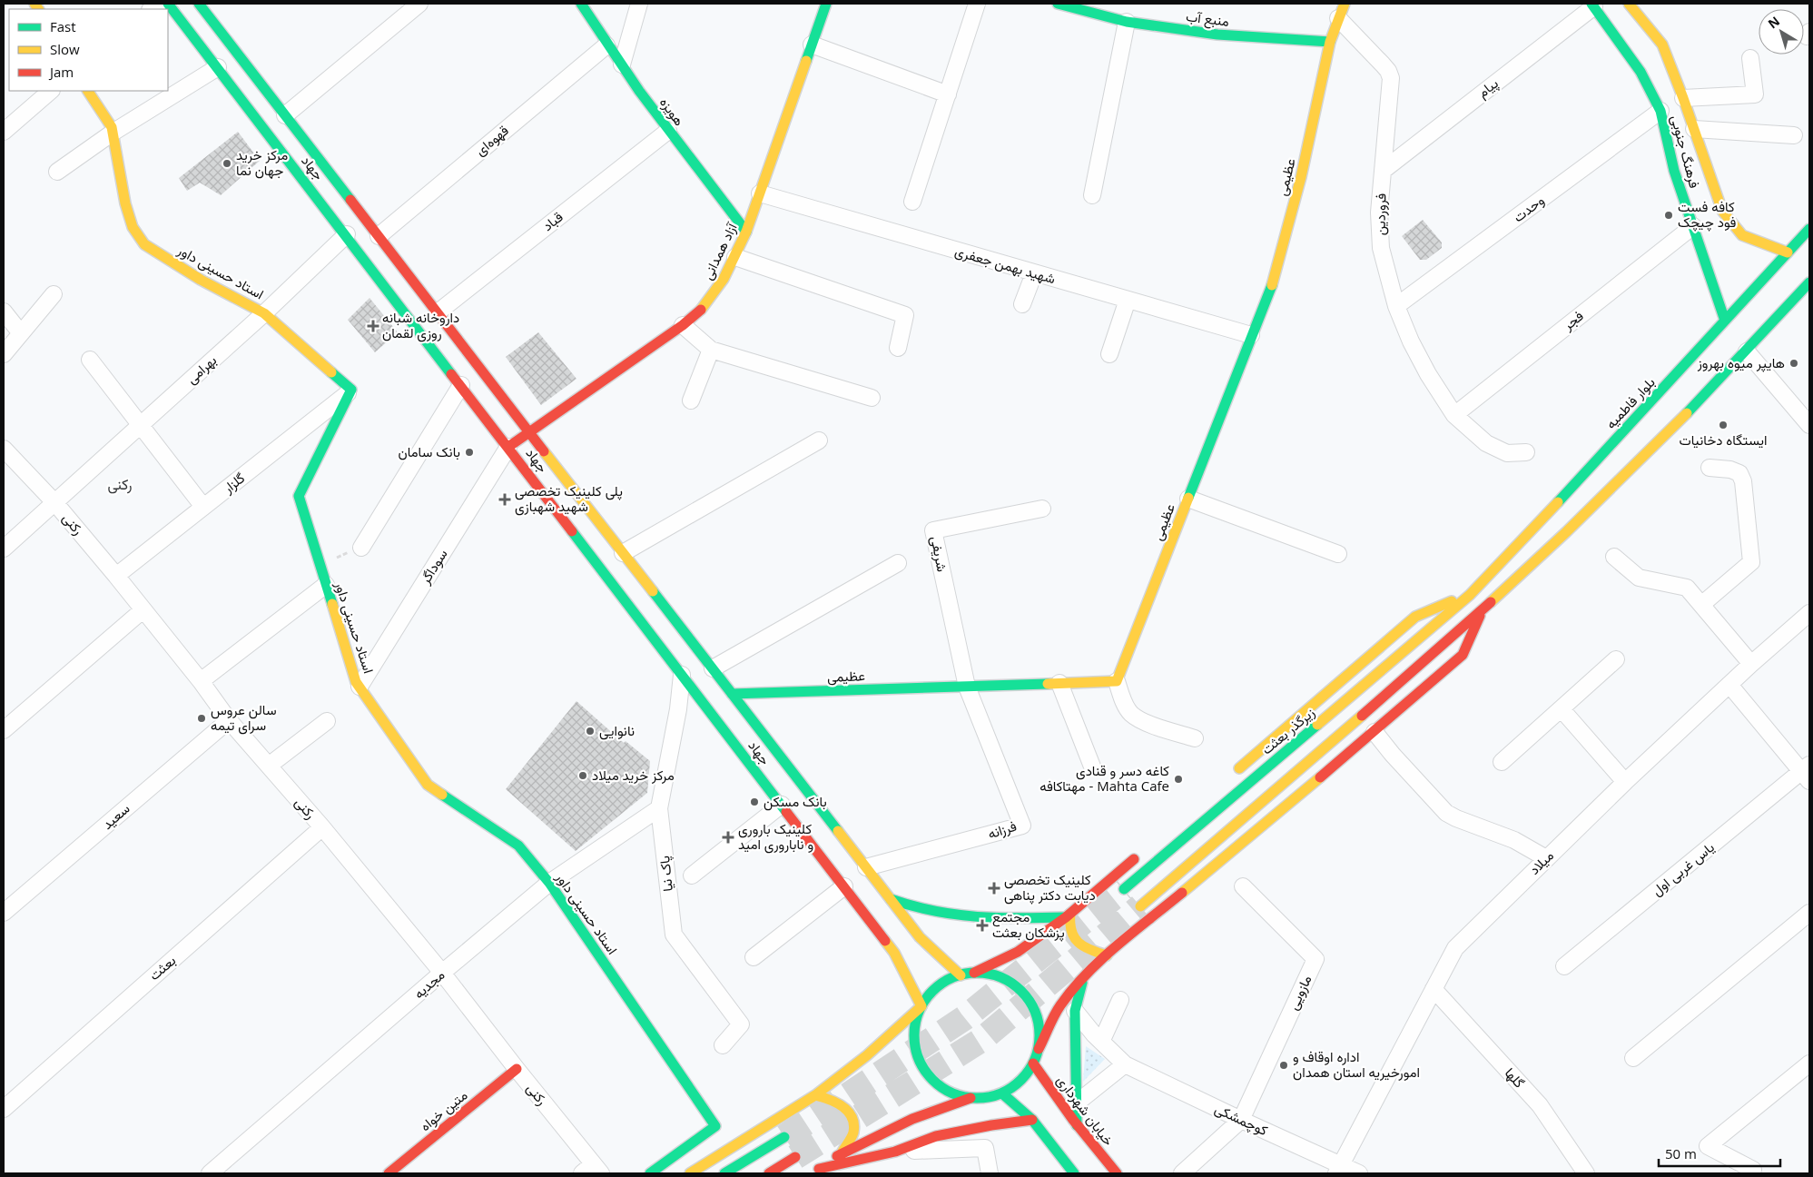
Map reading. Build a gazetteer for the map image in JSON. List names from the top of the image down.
{
  "streets": {
    "main road": [
      "منبع آب",
      "هویزه",
      "فرهنگ جنوبی",
      "جهاد",
      "عظیمی",
      "آزاد همدانی",
      "استاد حسینی داور",
      "بلوار فاطمیه",
      "زیرگذر بعثت",
      "متین خواه",
      "خیابان شهرداری"
    ],
    "street": [
      "پیام",
      "قهوه‌ای",
      "وحدت",
      "فروردین",
      "قباد",
      "شهید بهمن جعفری",
      "فجر",
      "بهرامی",
      "گلزار",
      "رکنی",
      "شریفی",
      "سوداگر",
      "سعید",
      "فرزانه",
      "میلاد",
      "یاس غربی اول",
      "پاک نیا",
      "بعثت",
      "مجدیه",
      "مازویی",
      "گلها",
      "کوچمشکی"
    ]
  },
  "crossings": [
    ["منبع آب", "عظیمی"],
    ["پیام", "فرهنگ جنوبی"],
    ["پیام", "فروردین"],
    ["هویزه", "قهوه‌ای"],
    ["هویزه", "قباد"],
    ["هویزه", "آزاد همدانی"],
    ["قهوه‌ای", "جهاد"],
    ["فرهنگ جنوبی", "وحدت"],
    ["فرهنگ جنوبی", "فجر"],
    ["فرهنگ جنوبی", "بلوار فاطمیه"],
    ["جهاد", "عظیمی"],
    ["جهاد", "قباد"],
    ["جهاد", "آزاد همدانی"],
    ["جهاد", "بهرامی"],
    ["جهاد", "سوداگر"],
    ["جهاد", "فرزانه"],
    ["جهاد", "پاک نیا"],
    ["جهاد", "خیابان شهرداری"],
    ["عظیمی", "فروردین"],
    ["عظیمی", "شهید بهمن جعفری"],
    ["عظیمی", "شریفی"],
    ["عظیمی", "فرزانه"],
    ["وحدت", "فروردین"],
    ["فروردین", "فجر"],
    ["آزاد همدانی", "شهید بهمن جعفری"],
    ["آزاد همدانی", "سوداگر"],
    ["استاد حسینی داور", "بهرامی"],
    ["استاد حسینی داور", "گلزار"],
    ["استاد حسینی داور", "سوداگر"],
    ["استاد حسینی داور", "مجدیه"],
    ["بهرامی", "رکنی"],
    ["بلوار فاطمیه", "زیرگذر بعثت"],
    ["گلزار", "رکنی"],
    ["رکنی", "سعید"],
    ["رکنی", "بعثت"],
    ["رکنی", "مجدیه"],
    ["رکنی", "متین خواه"],
    ["شریفی", "فرزانه"],
    ["میلاد", "گلها"],
    ["میلاد", "کوچمشکی"],
    ["پاک نیا", "مجدیه"],
    ["مازویی", "کوچمشکی"]
  ],
  "districts": ["رکنی"],
  "places": {
    "other": [
      "مرکز خرید جهان نما",
      "کافه فست فود چیچک",
      "هایپر میوه بهروز",
      "ایستگاه دخانیات",
      "بانک سامان",
      "سالن عروس سرای تیمه",
      "نانوایی",
      "مرکز خرید میلاد",
      "کاغه دسر و قنادی مهتاکافه - Mahta Cafe",
      "بانک مسکن",
      "اداره اوقاف و امورخیریه استان همدان"
    ],
    "health": [
      "داروخانه شبانه روزی لقمان",
      "پلی کلینیک تخصصی شهید شهبازی",
      "کلینیک باروری و ناباروری امید",
      "کلینیک تخصصی دیابت دکتر پناهی",
      "مجتمع پزشکان بعثت"
    ]
  },
  "legend": ["Fast", "Slow", "Jam"],
  "scale_bar": "50 m",
  "north": "top left"
}
